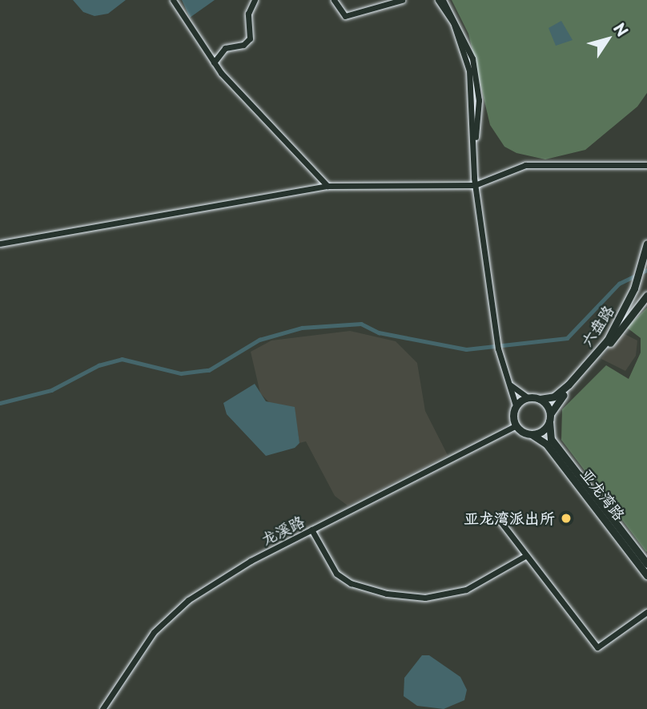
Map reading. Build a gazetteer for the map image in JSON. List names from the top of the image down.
{
  "streets": {
    "main road": ["六盘路", "亚龙湾路"],
    "street": ["龙溪路"]
  },
  "crossings": [
    ["六盘路", "亚龙湾路"],
    ["六盘路", "龙溪路"],
    ["亚龙湾路", "龙溪路"]
  ],
  "places": ["亚龙湾派出所"],
  "north": "top right"
}
